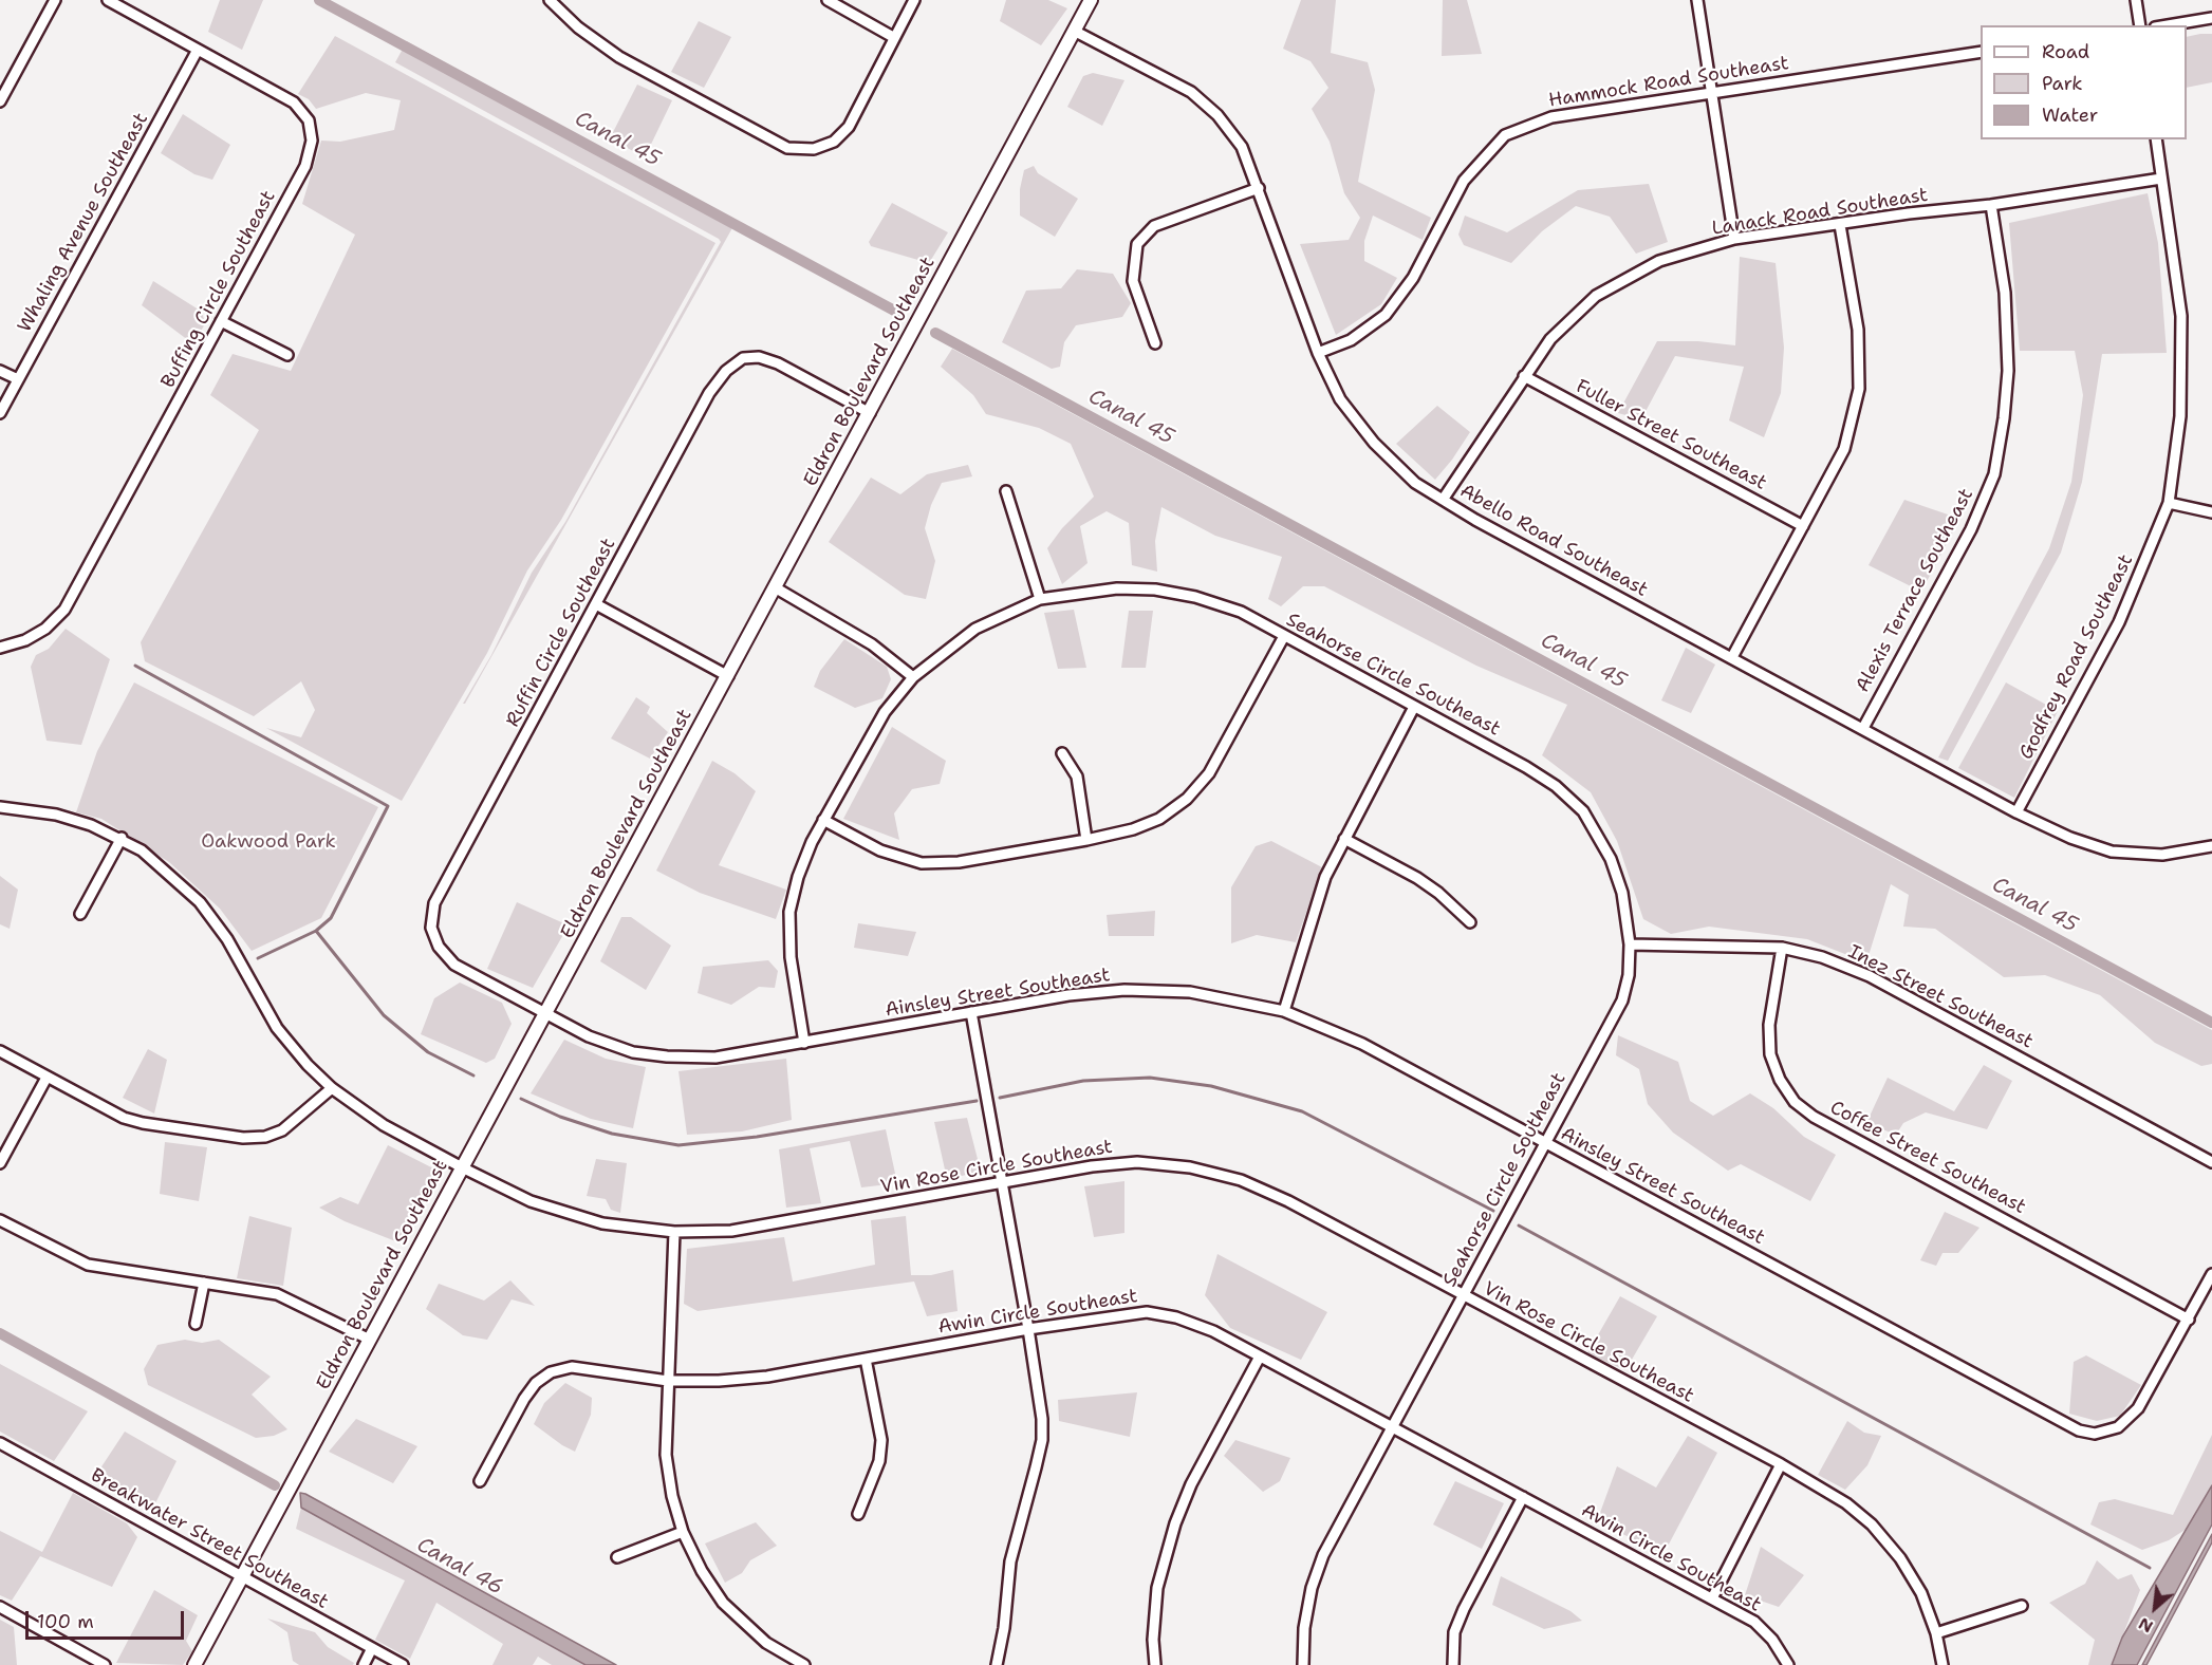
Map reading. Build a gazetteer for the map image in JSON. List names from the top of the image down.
{
  "streets": {
    "street": [
      "Hammock Road Southeast",
      "Lanack Road Southeast",
      "Whaling Avenue Southeast",
      "Buffing Circle Southeast",
      "Eldron Boulevard Southeast",
      "Fuller Street Southeast",
      "Abello Road Southeast",
      "Alexis Terrace Southeast",
      "Ruffin Circle Southeast",
      "Godfrey Road Southeast",
      "Seahorse Circle Southeast",
      "Ainsley Street Southeast",
      "Inez Street Southeast",
      "Coffee Street Southeast",
      "Vin Rose Circle Southeast",
      "Awin Circle Southeast",
      "Breakwater Street Southeast"
    ]
  },
  "crossings": [
    ["Hammock Road Southeast", "Abello Road Southeast"],
    ["Lanack Road Southeast", "Fuller Street Southeast"],
    ["Lanack Road Southeast", "Abello Road Southeast"],
    ["Lanack Road Southeast", "Alexis Terrace Southeast"],
    ["Lanack Road Southeast", "Godfrey Road Southeast"],
    ["Whaling Avenue Southeast", "Buffing Circle Southeast"],
    ["Eldron Boulevard Southeast", "Abello Road Southeast"],
    ["Eldron Boulevard Southeast", "Ruffin Circle Southeast"],
    ["Eldron Boulevard Southeast", "Ainsley Street Southeast"],
    ["Eldron Boulevard Southeast", "Vin Rose Circle Southeast"],
    ["Eldron Boulevard Southeast", "Breakwater Street Southeast"],
    ["Abello Road Southeast", "Alexis Terrace Southeast"],
    ["Abello Road Southeast", "Godfrey Road Southeast"],
    ["Ruffin Circle Southeast", "Ainsley Street Southeast"],
    ["Seahorse Circle Southeast", "Ainsley Street Southeast"],
    ["Seahorse Circle Southeast", "Inez Street Southeast"],
    ["Seahorse Circle Southeast", "Vin Rose Circle Southeast"],
    ["Seahorse Circle Southeast", "Awin Circle Southeast"],
    ["Ainsley Street Southeast", "Coffee Street Southeast"],
    ["Inez Street Southeast", "Coffee Street Southeast"]
  ],
  "water": ["Canal 45", "Canal 46"],
  "parks": ["Oakwood Park"],
  "legend": ["Road", "Park", "Water"],
  "scale_bar": "100 m",
  "north": "bottom left"
}
